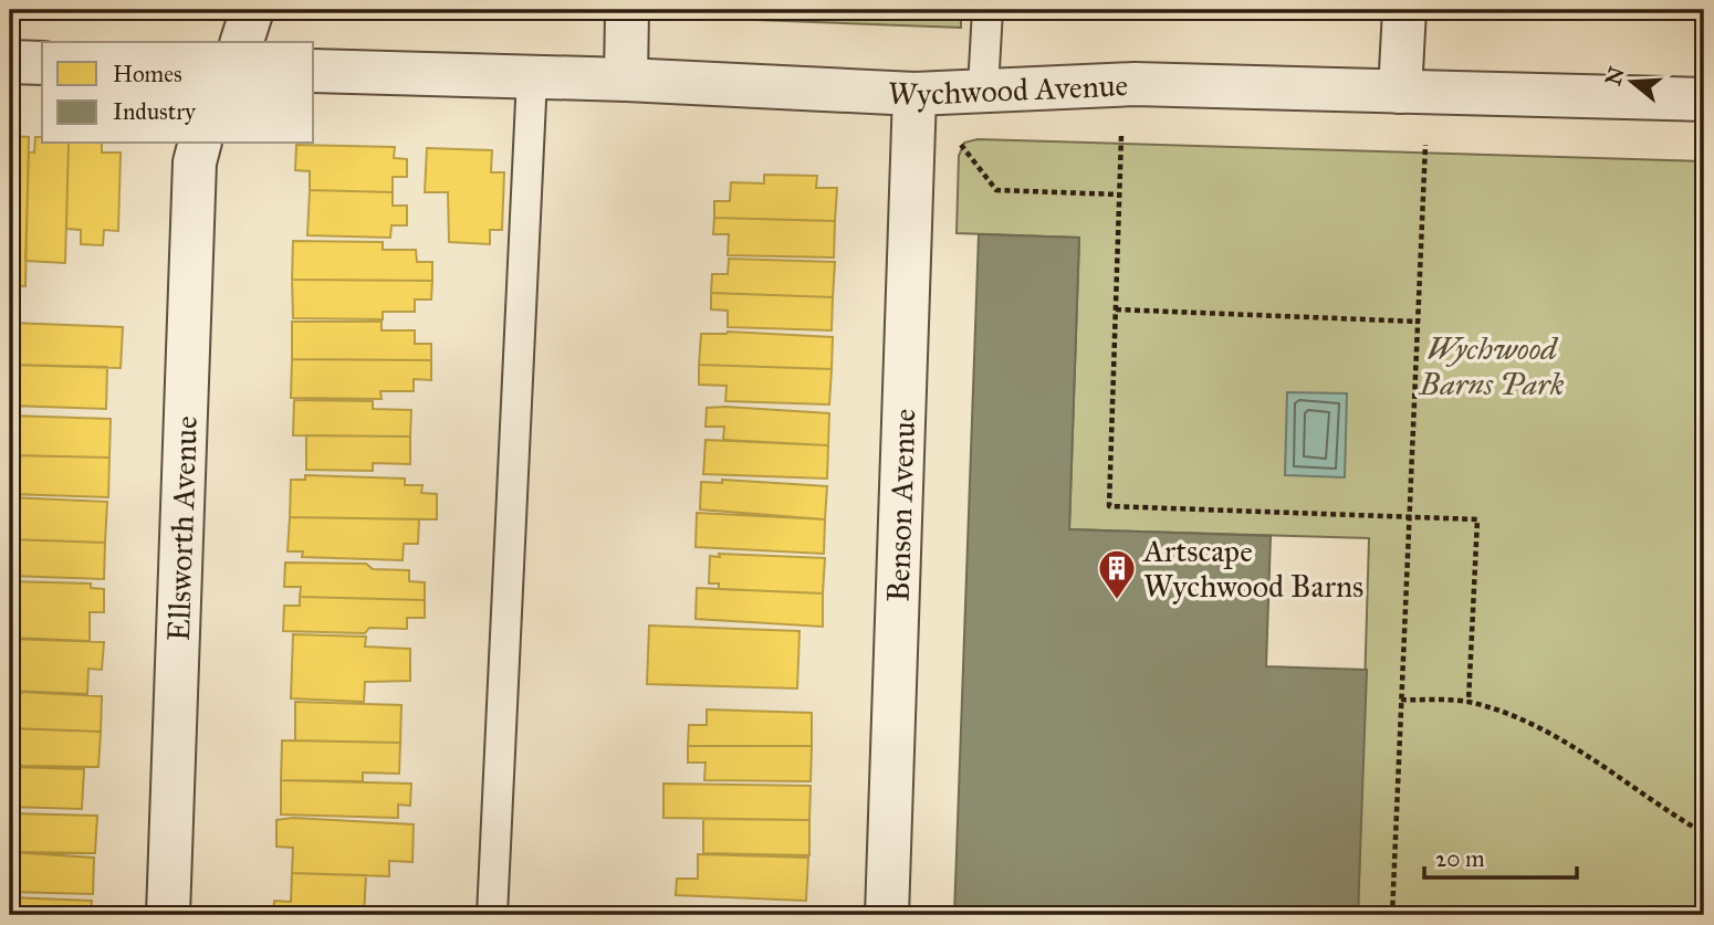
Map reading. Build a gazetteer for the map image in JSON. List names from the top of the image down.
{
  "streets": {
    "street": ["Wychwood Avenue", "Benson Avenue", "Ellsworth Avenue"]
  },
  "crossings": [
    ["Wychwood Avenue", "Benson Avenue"]
  ],
  "parks": ["Wychwood Barns Park"],
  "places": {
    "building": ["Artscape Wychwood Barns"]
  },
  "legend": ["Homes", "Industry"],
  "scale_bar": "20 m",
  "north": "left"
}
